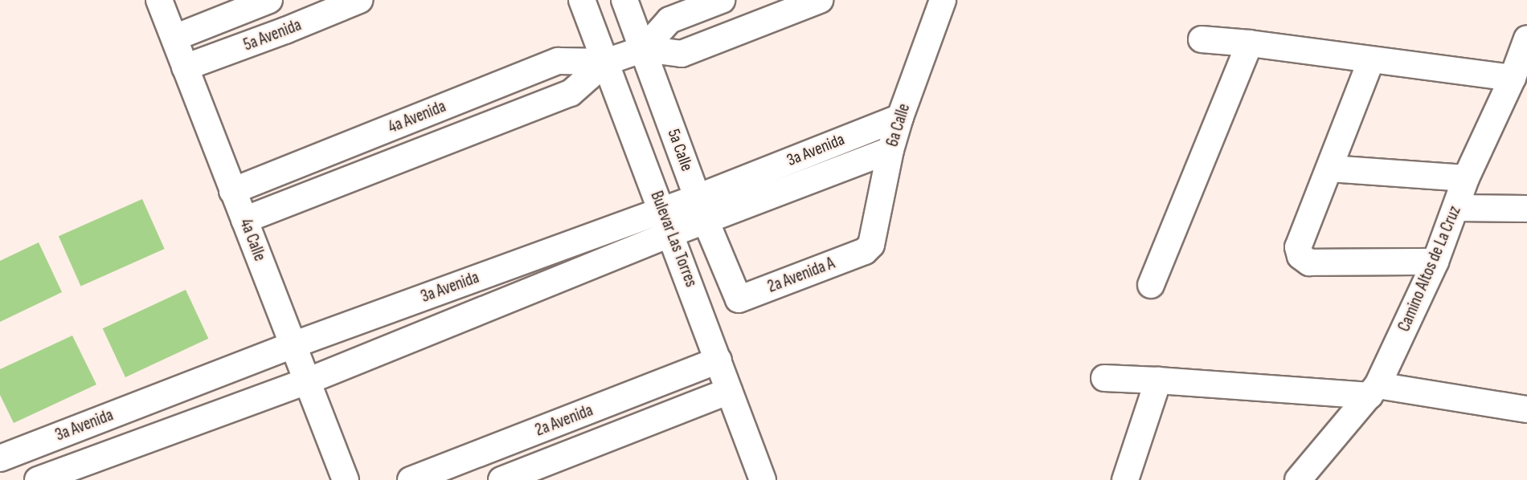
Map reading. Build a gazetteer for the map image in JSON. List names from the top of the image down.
{
  "streets": {
    "street": [
      "5a Avenida",
      "4a Avenida",
      "6a Calle",
      "5a Calle",
      "3a Avenida",
      "Bulevar Las Torres",
      "4a Calle",
      "Camino Altos de La Cruz",
      "2a Avenida A",
      "2a Avenida"
    ]
  },
  "crossings": [
    ["5a Avenida", "4a Calle"],
    ["4a Avenida", "5a Calle"],
    ["4a Avenida", "Bulevar Las Torres"],
    ["4a Avenida", "4a Calle"],
    ["6a Calle", "3a Avenida"],
    ["6a Calle", "2a Avenida A"],
    ["5a Calle", "3a Avenida"],
    ["5a Calle", "2a Avenida A"],
    ["3a Avenida", "Bulevar Las Torres"],
    ["3a Avenida", "4a Calle"],
    ["Bulevar Las Torres", "2a Avenida"]
  ]
}
